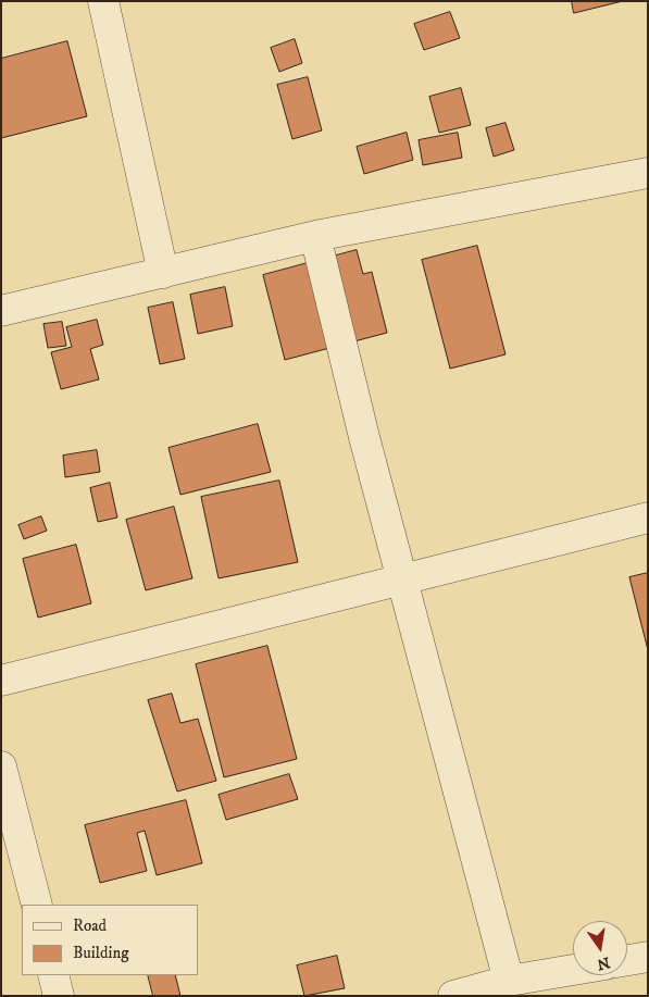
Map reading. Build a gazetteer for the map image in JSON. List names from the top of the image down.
{
  "legend": ["Road", "Building"],
  "north": "bottom"
}
